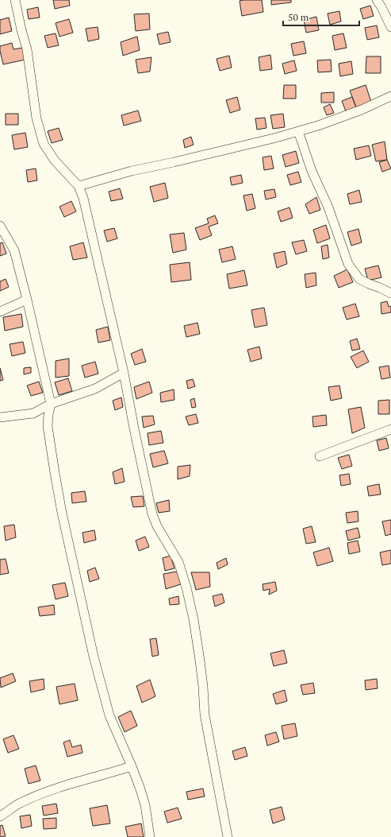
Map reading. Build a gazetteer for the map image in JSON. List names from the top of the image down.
{
  "scale_bar": "50 m"
}
